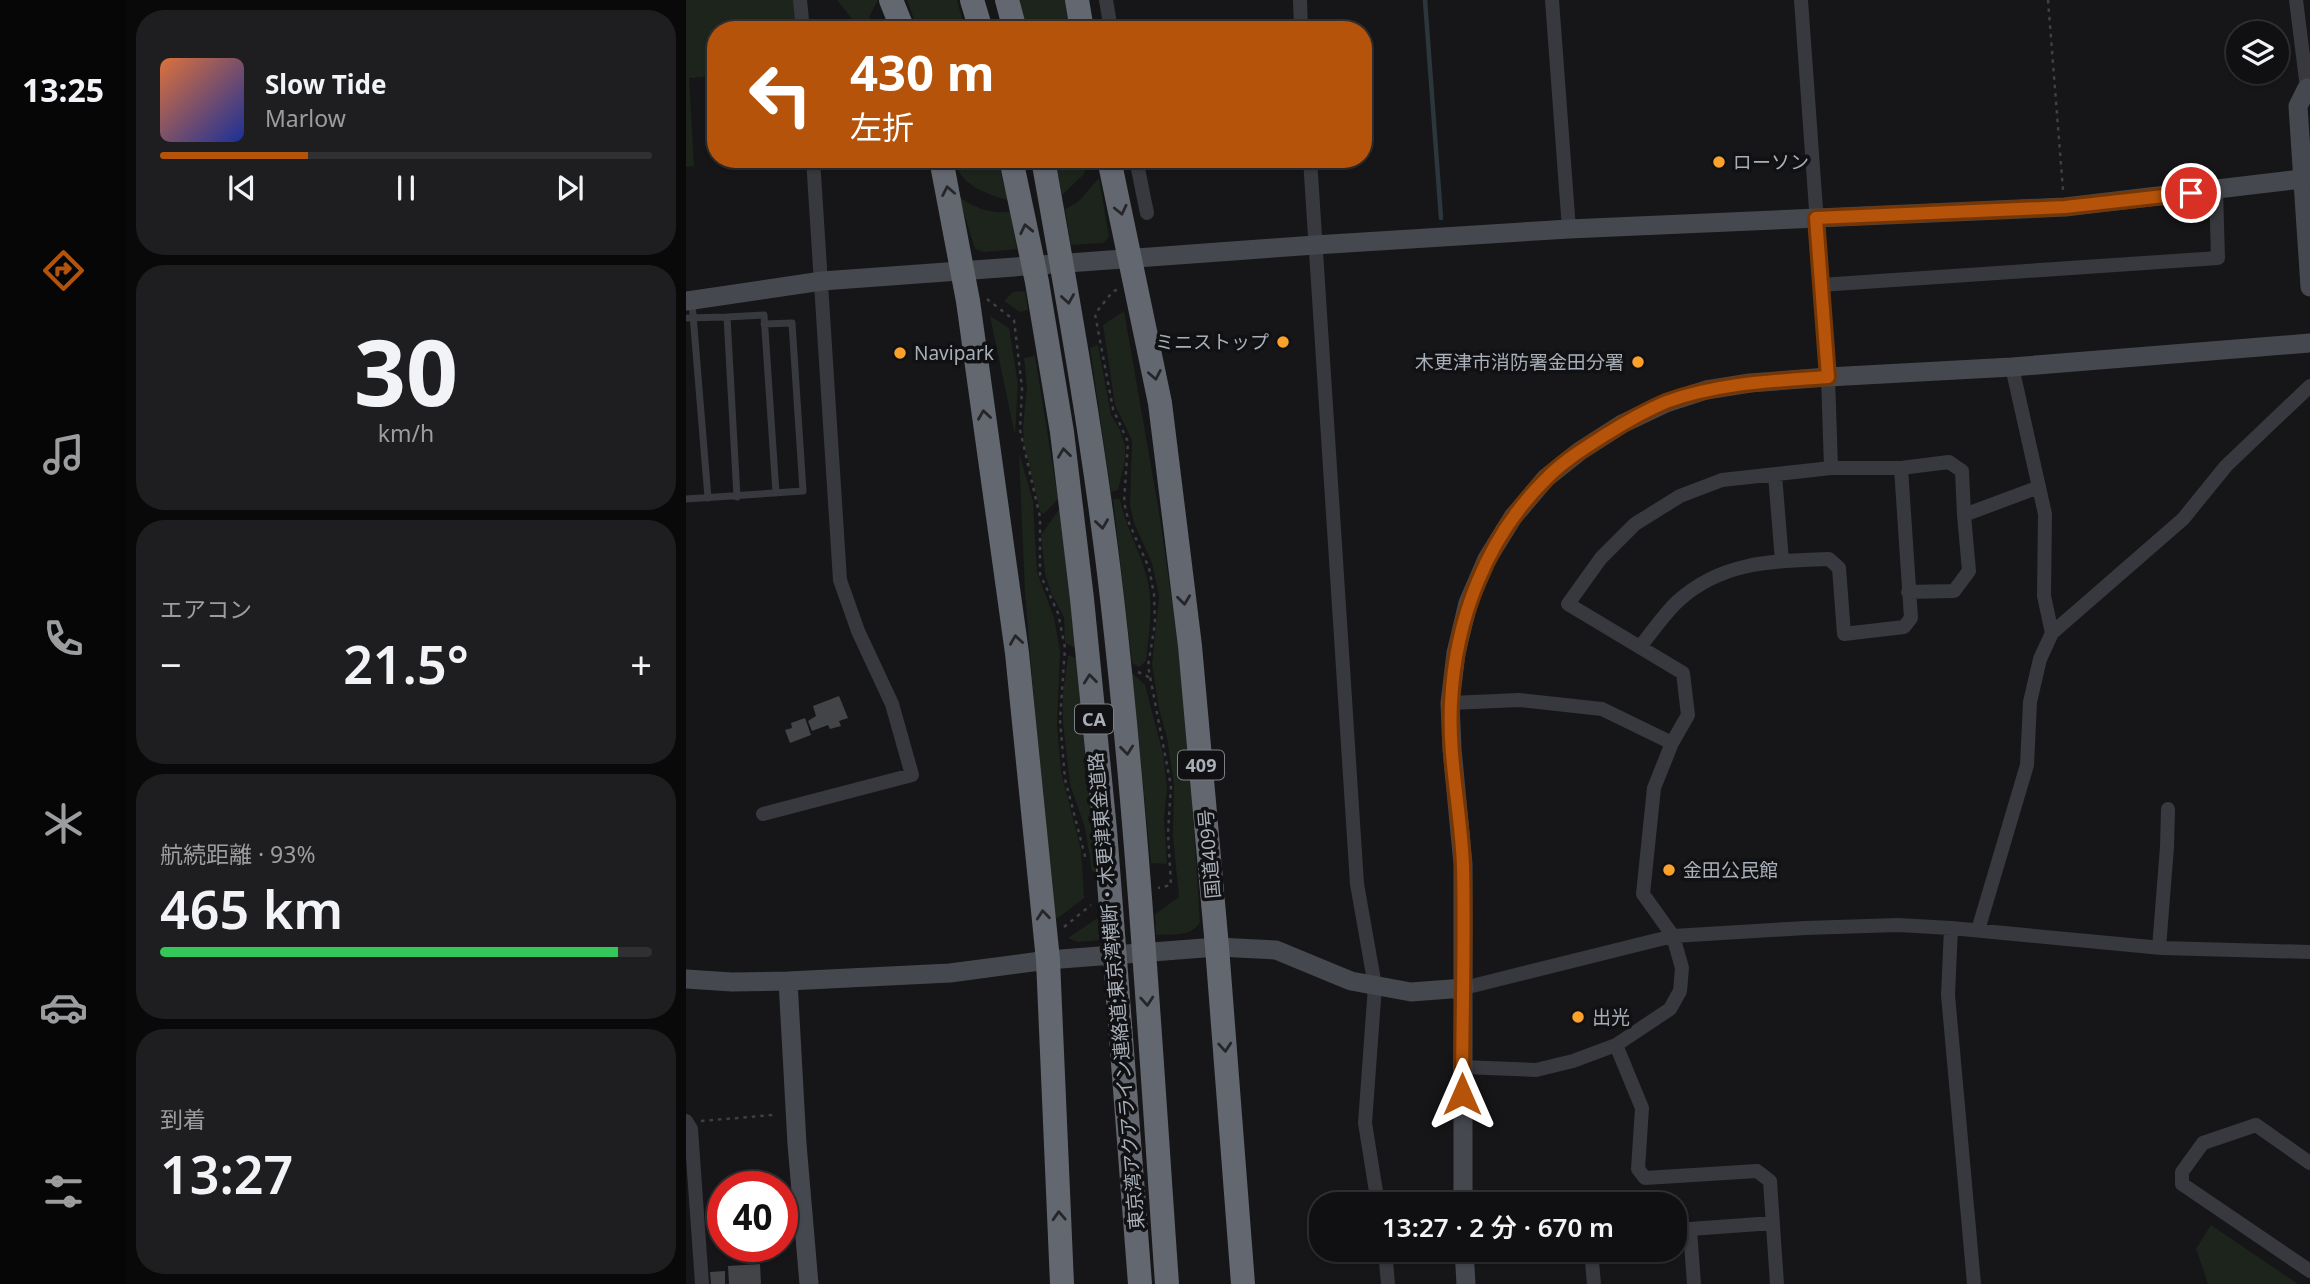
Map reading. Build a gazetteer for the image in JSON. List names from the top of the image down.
{
  "streets": {
    "highway": [
      "CA",
      "409",
      "国道409号",
      "東京湾アクアライン連絡道;東京湾横断・木更津東金道路"
    ]
  },
  "places": [
    "ローソン",
    "ミニストップ",
    "Navipark",
    "木更津市消防署金田分署",
    "金田公民館",
    "出光"
  ],
  "page": {
    "tabs": "13:25",
    "turn": ["430 m", "左折"],
    "song": ["Slow Tide", "Marlow"],
    "tile": [
      ["30", "km/h"],
      "エアコン",
      ["航続距離 · 93%", "465 km"],
      ["到着", "13:27"]
    ],
    "heat": ["−", "21.5°", "+"],
    "limit": "40",
    "trip": "13:27 · 2 分 · 670 m"
  }
}
